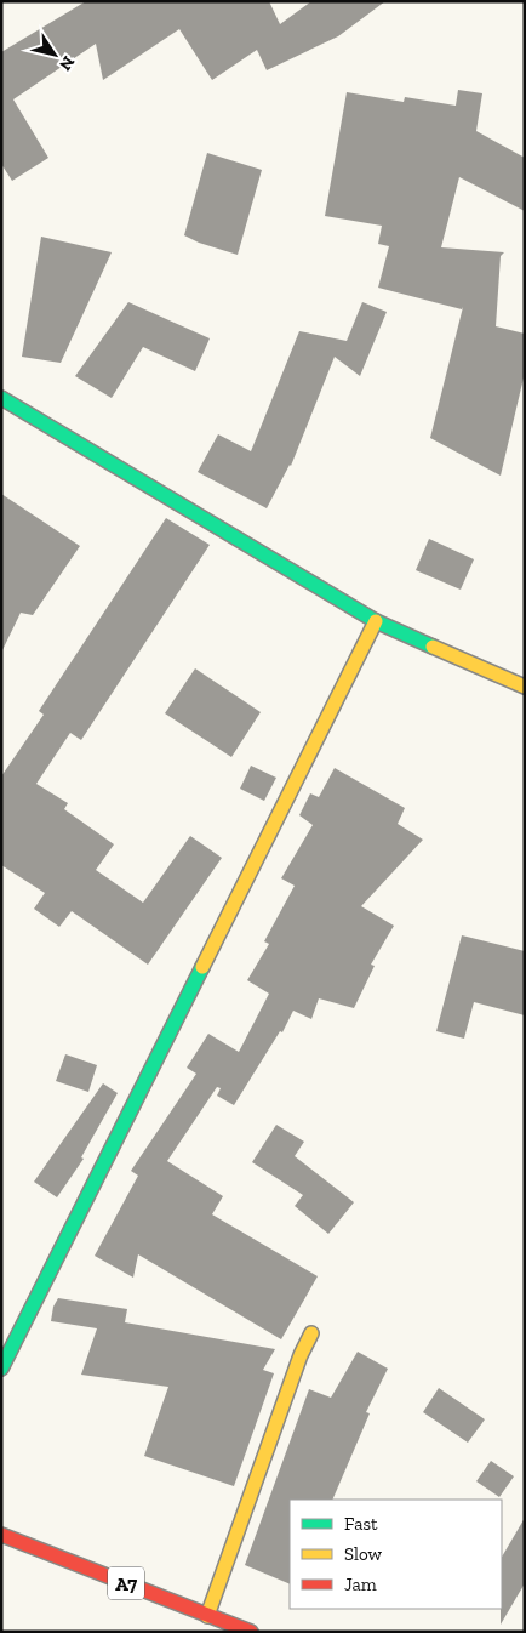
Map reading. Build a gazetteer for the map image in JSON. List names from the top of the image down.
{
  "streets": {
    "street": ["A7"]
  },
  "legend": ["Fast", "Slow", "Jam"],
  "north": "bottom right"
}
